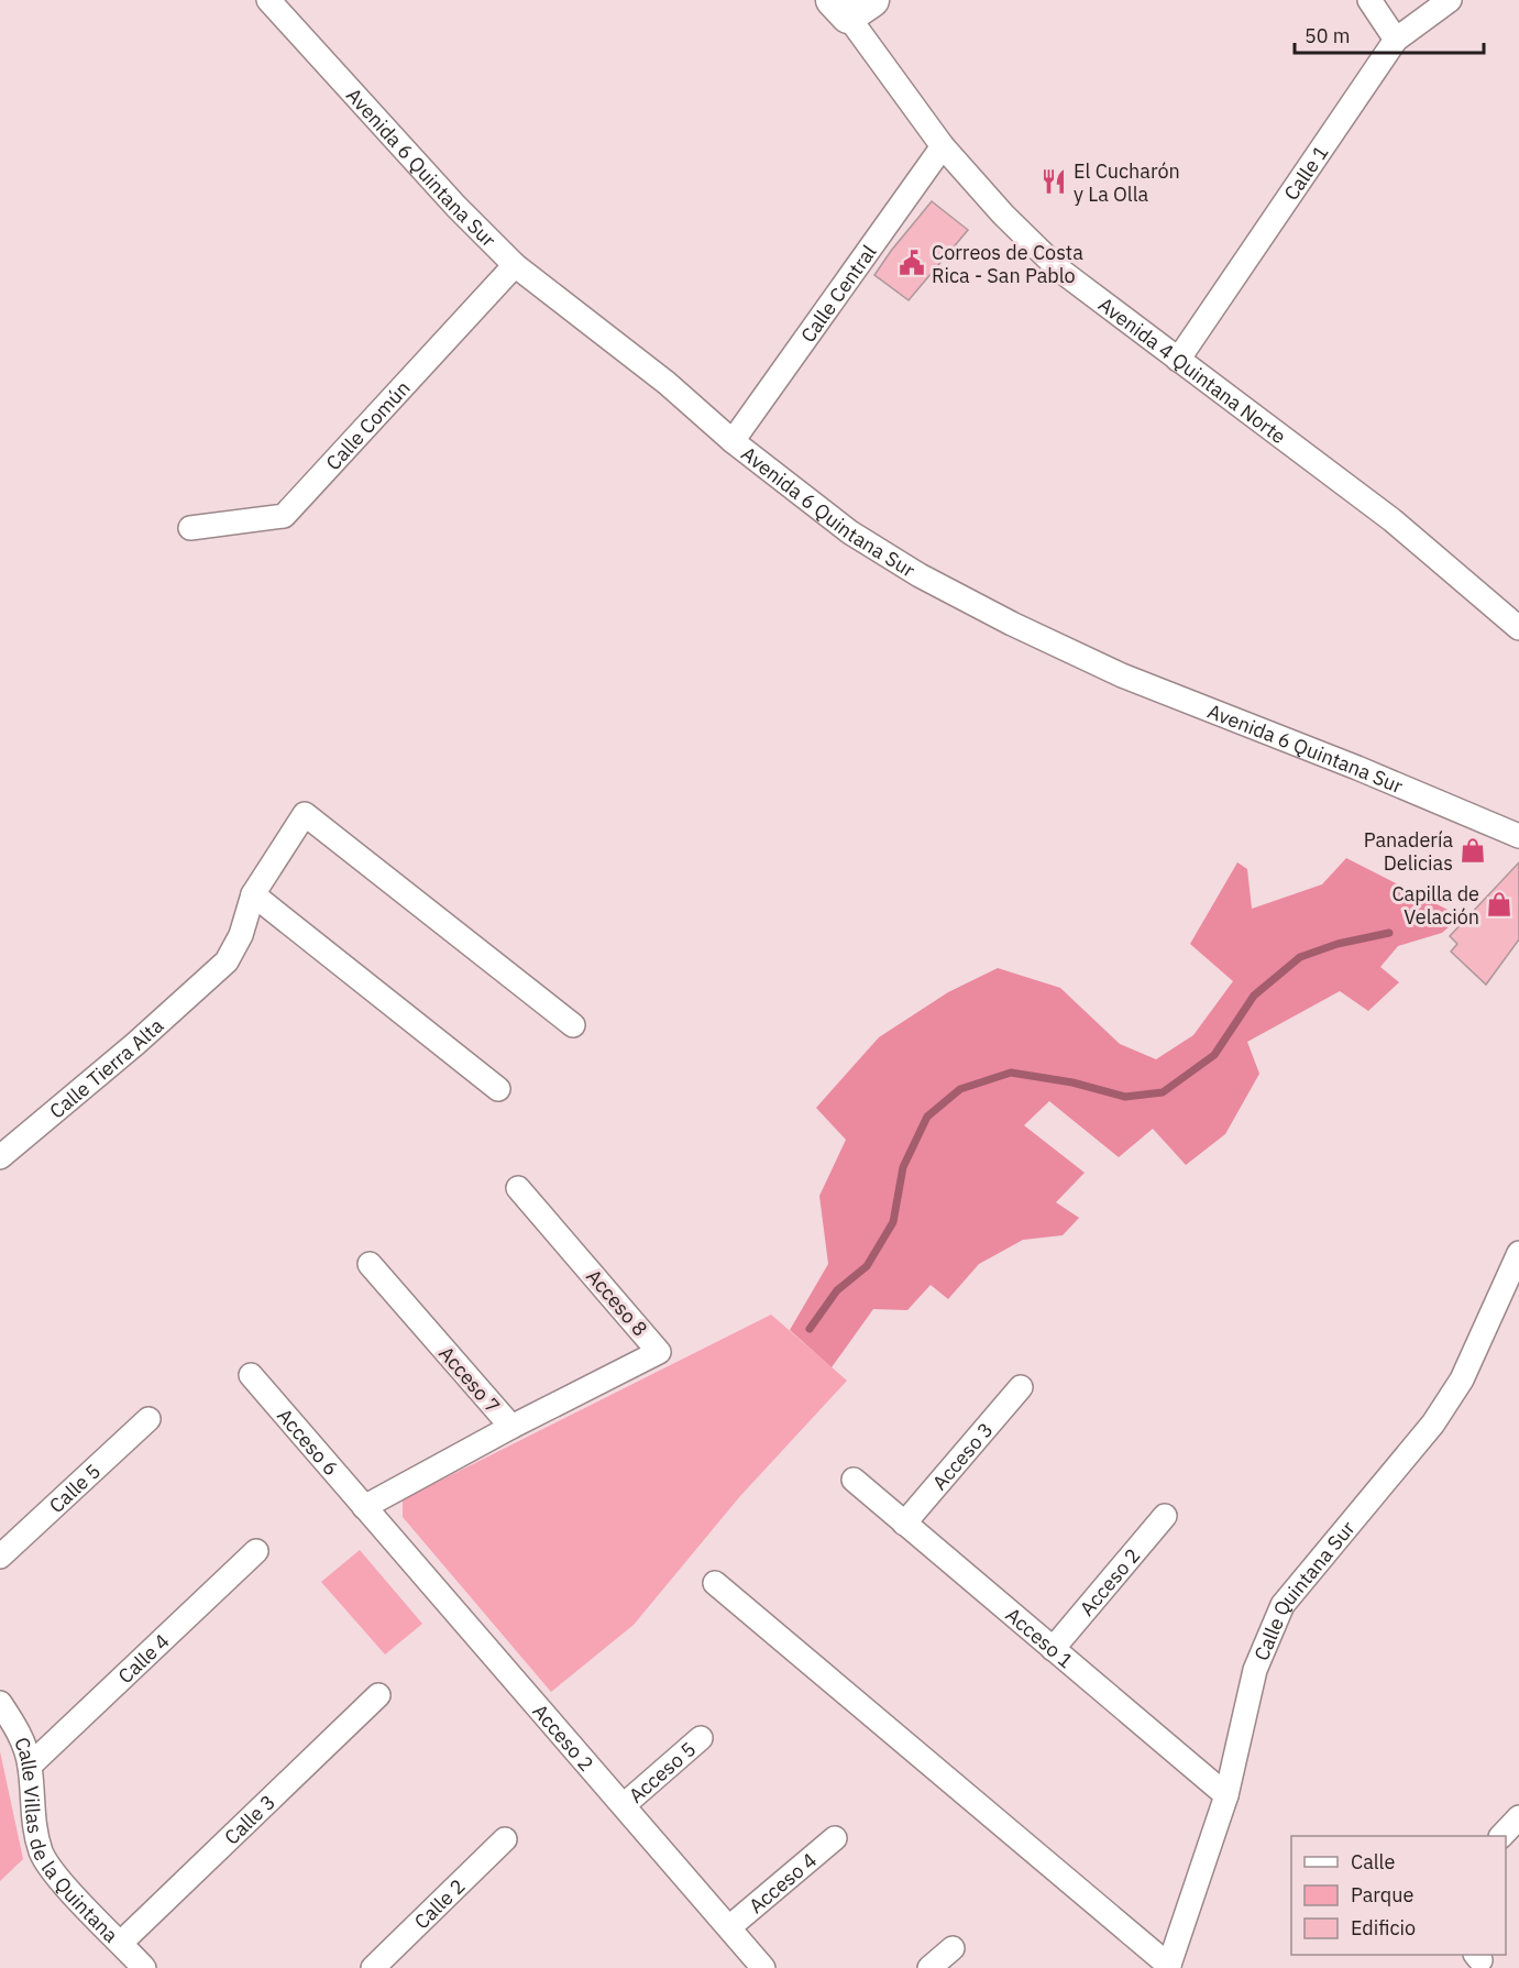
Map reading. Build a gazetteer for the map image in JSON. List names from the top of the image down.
{
  "streets": {
    "street": [
      "Avenida 6 Quintana Sur",
      "Calle 1",
      "Calle Central",
      "Avenida 4 Quintana Norte",
      "Calle Común",
      "Calle Tierra Alta",
      "Acceso 8",
      "Acceso 7",
      "Acceso 6",
      "Acceso 3",
      "Calle 5",
      "Acceso 2",
      "Calle Quintana Sur",
      "Acceso 1",
      "Calle 4",
      "Acceso 5",
      "Calle 3",
      "Calle Villas de la Quintana",
      "Acceso 4",
      "Calle 2"
    ]
  },
  "crossings": [
    ["Avenida 6 Quintana Sur", "Calle Central"],
    ["Avenida 6 Quintana Sur", "Calle Común"],
    ["Calle 1", "Avenida 4 Quintana Norte"],
    ["Calle Central", "Avenida 4 Quintana Norte"],
    ["Acceso 8", "Acceso 7"],
    ["Acceso 7", "Acceso 6"],
    ["Acceso 7", "Acceso 2"],
    ["Acceso 6", "Acceso 2"],
    ["Acceso 3", "Acceso 1"],
    ["Acceso 2", "Acceso 1"],
    ["Acceso 2", "Acceso 5"],
    ["Acceso 2", "Acceso 4"],
    ["Calle Quintana Sur", "Acceso 1"],
    ["Calle 4", "Calle Villas de la Quintana"],
    ["Calle 3", "Calle Villas de la Quintana"]
  ],
  "places": {
    "restaurant": ["El Cucharón y La Olla"],
    "public building": ["Correos de Costa Rica - San Pablo"],
    "shop": ["Panadería Delicias", "Capilla de Velación"]
  },
  "legend": ["Calle", "Parque", "Edificio"],
  "scale_bar": "50 m"
}
